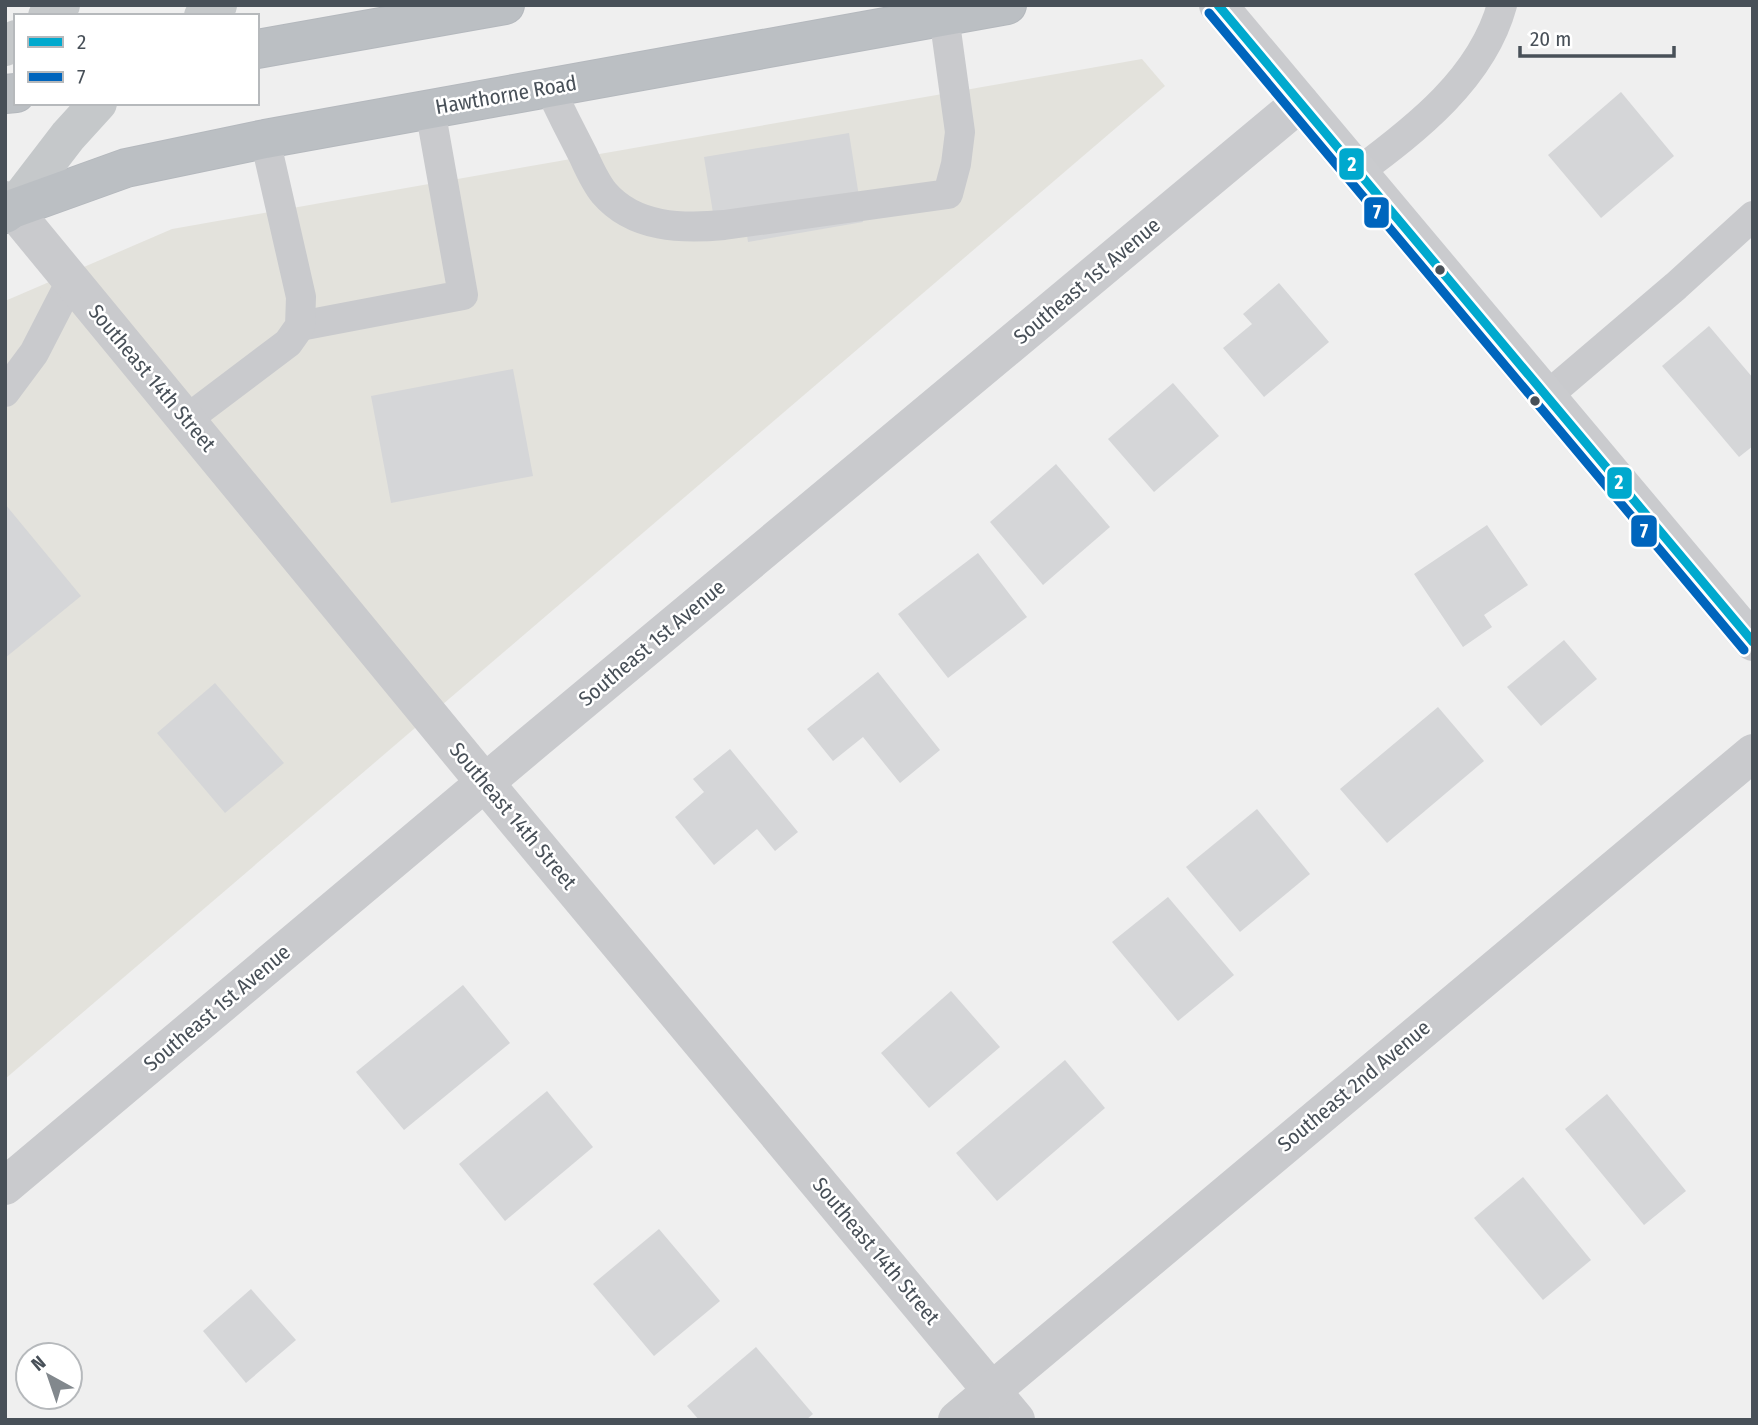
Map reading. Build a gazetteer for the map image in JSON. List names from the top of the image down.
{
  "streets": {
    "highway": ["Hawthorne Road"],
    "street": ["Southeast 1st Avenue", "Southeast 14th Street", "Southeast 2nd Avenue"]
  },
  "crossings": [
    ["Hawthorne Road", "Southeast 14th Street"],
    ["Southeast 1st Avenue", "Southeast 14th Street"],
    ["Southeast 14th Street", "Southeast 2nd Avenue"]
  ],
  "lines": ["transit line 2", "transit line 7"],
  "legend": ["2", "7"],
  "scale_bar": "20 m",
  "north": "top left"
}
